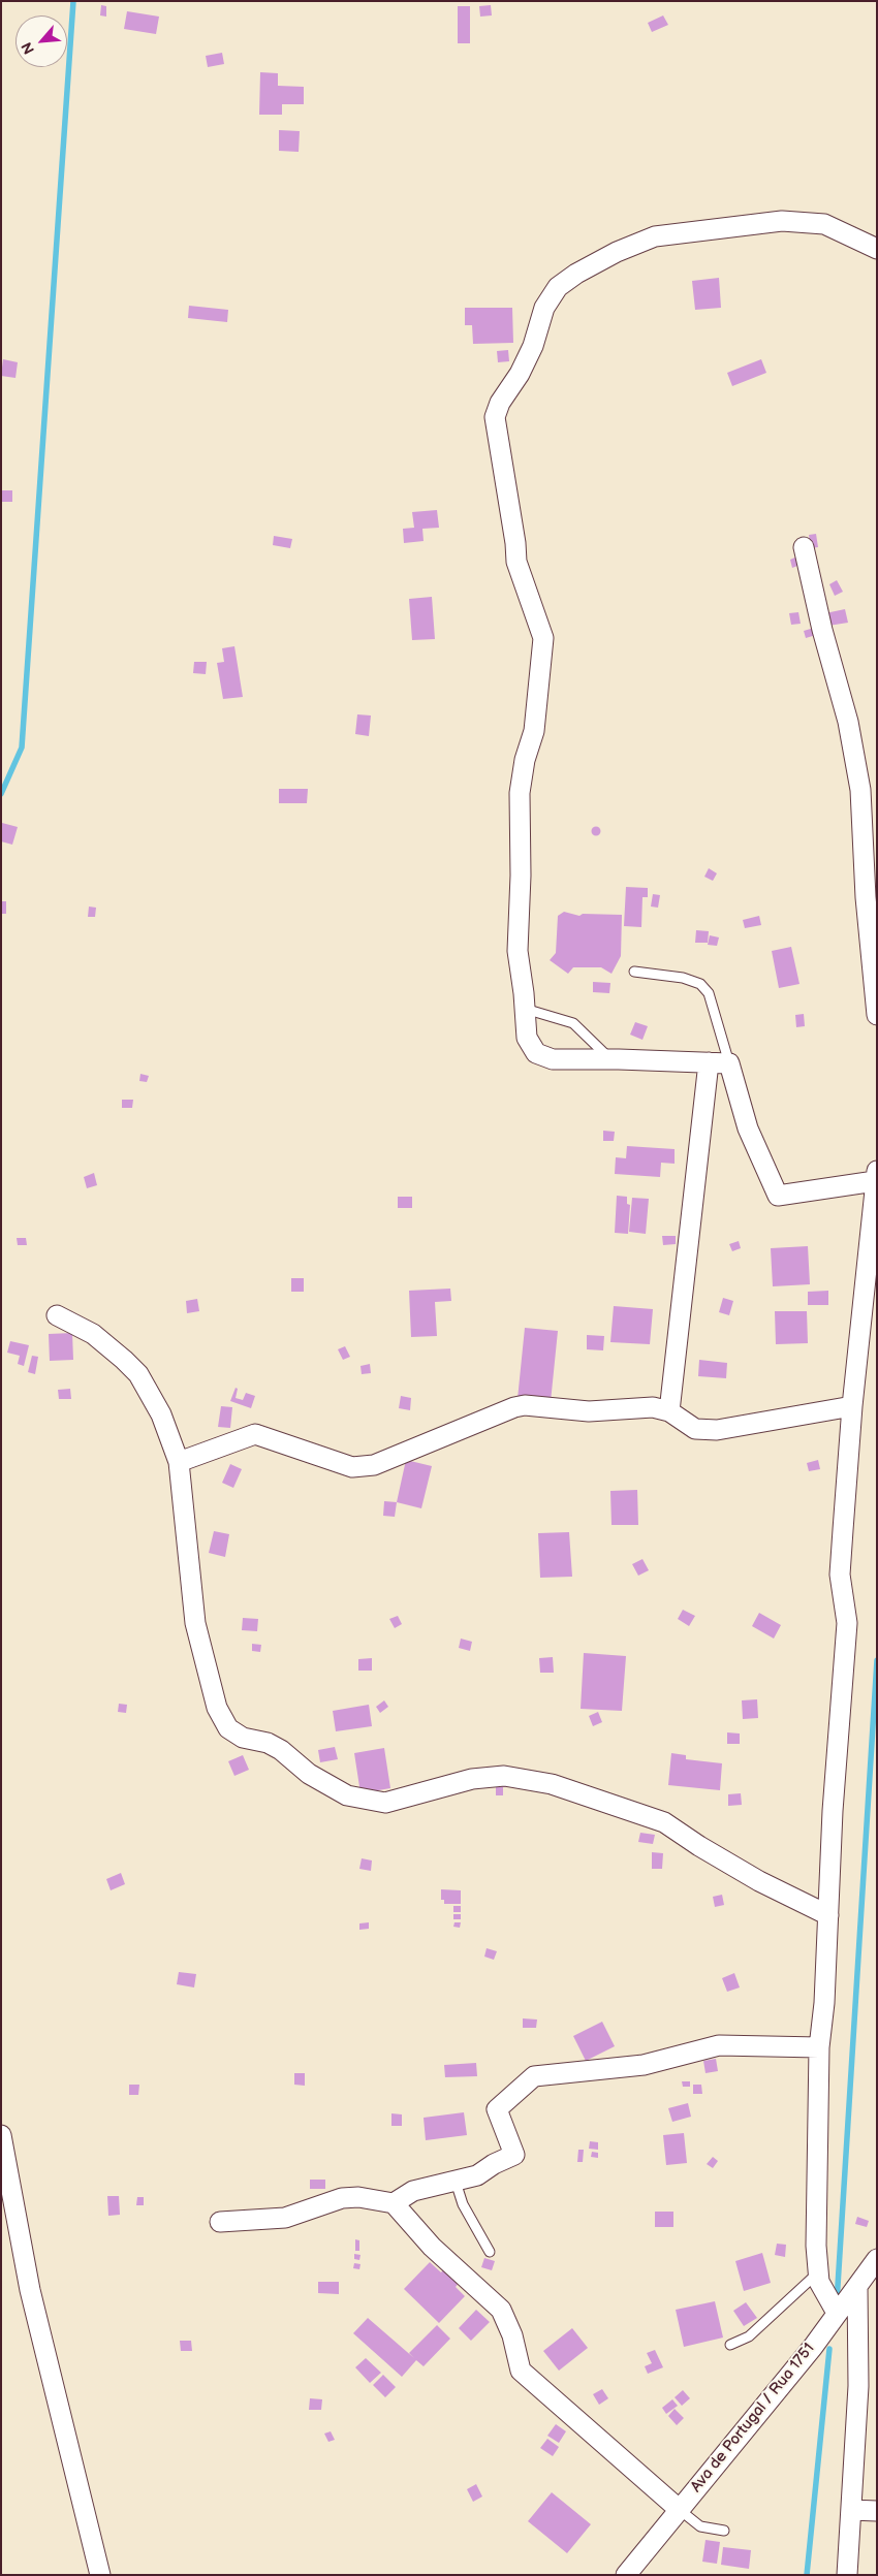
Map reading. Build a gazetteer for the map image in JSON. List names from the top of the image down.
{
  "streets": {
    "street": ["Ava de Portugal / Rua 1751"]
  },
  "north": "bottom left"
}
